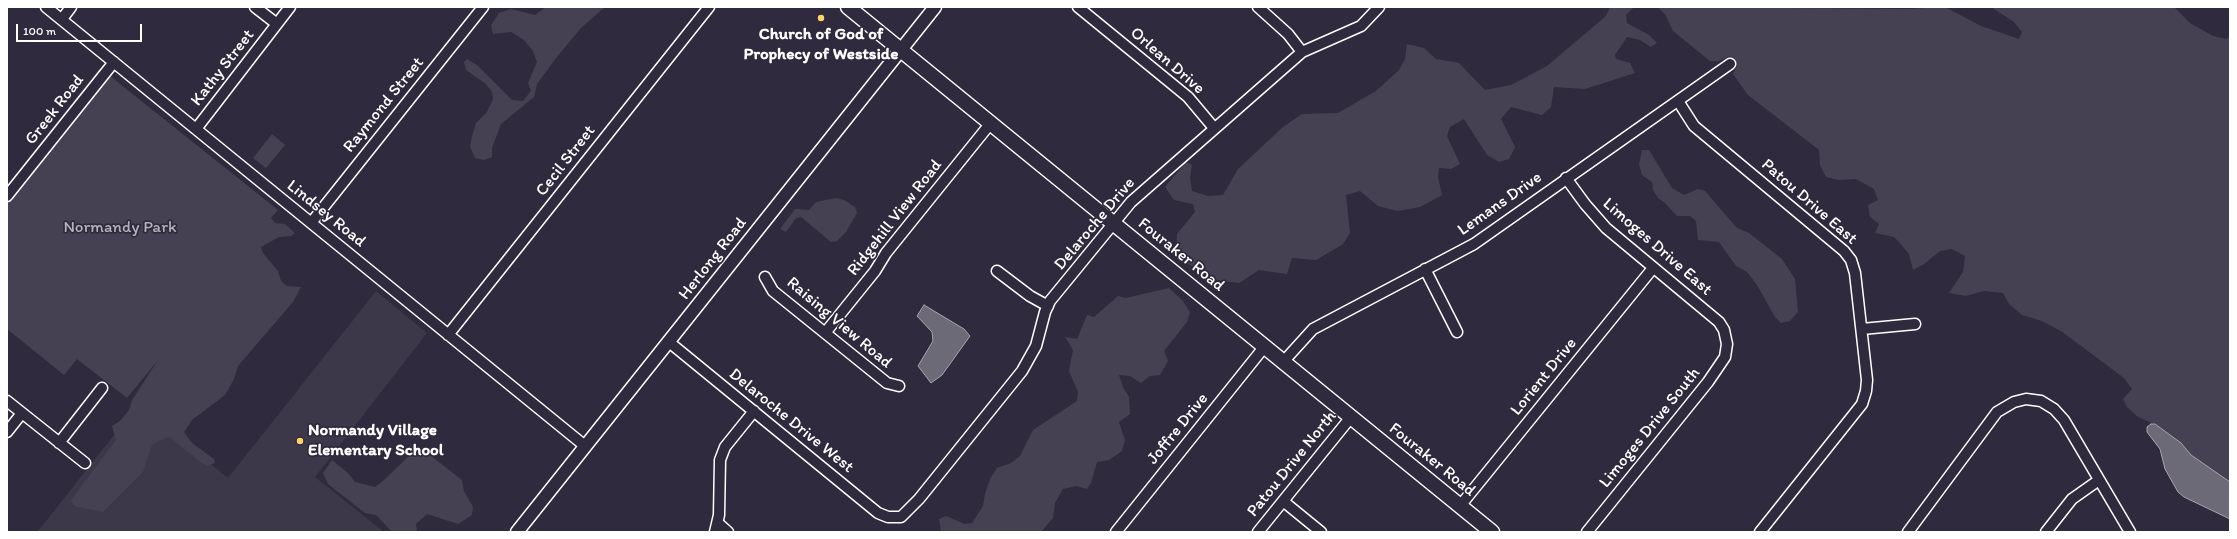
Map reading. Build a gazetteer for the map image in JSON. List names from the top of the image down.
{
  "streets": {
    "main road": ["Fouraker Road"],
    "street": [
      "Orlean Drive",
      "Kathy Street",
      "Raymond Street",
      "Greek Road",
      "Cecil Street",
      "Patou Drive East",
      "Lemans Drive",
      "Lindsey Road",
      "Ridgehill View Road",
      "Delaroche Drive",
      "Limoges Drive East",
      "Herlong Road",
      "Raising View Road",
      "Lorient Drive",
      "Delaroche Drive West",
      "Limoges Drive South",
      "Joffre Drive",
      "Patou Drive North"
    ]
  },
  "crossings": [
    ["Orlean Drive", "Delaroche Drive"],
    ["Kathy Street", "Lindsey Road"],
    ["Raymond Street", "Lindsey Road"],
    ["Greek Road", "Lindsey Road"],
    ["Cecil Street", "Lindsey Road"],
    ["Patou Drive East", "Lemans Drive"],
    ["Lemans Drive", "Limoges Drive East"],
    ["Lemans Drive", "Fouraker Road"],
    ["Lindsey Road", "Herlong Road"],
    ["Ridgehill View Road", "Fouraker Road"],
    ["Ridgehill View Road", "Raising View Road"],
    ["Delaroche Drive", "Fouraker Road"],
    ["Delaroche Drive", "Delaroche Drive West"],
    ["Limoges Drive East", "Lorient Drive"],
    ["Limoges Drive East", "Limoges Drive South"],
    ["Fouraker Road", "Herlong Road"],
    ["Fouraker Road", "Lorient Drive"],
    ["Fouraker Road", "Joffre Drive"],
    ["Fouraker Road", "Patou Drive North"],
    ["Herlong Road", "Delaroche Drive West"]
  ],
  "parks": ["Normandy Park"],
  "places": ["Church of God of Prophecy of Westside", "Normandy Village Elementary School"],
  "scale_bar": "100 m"
}
